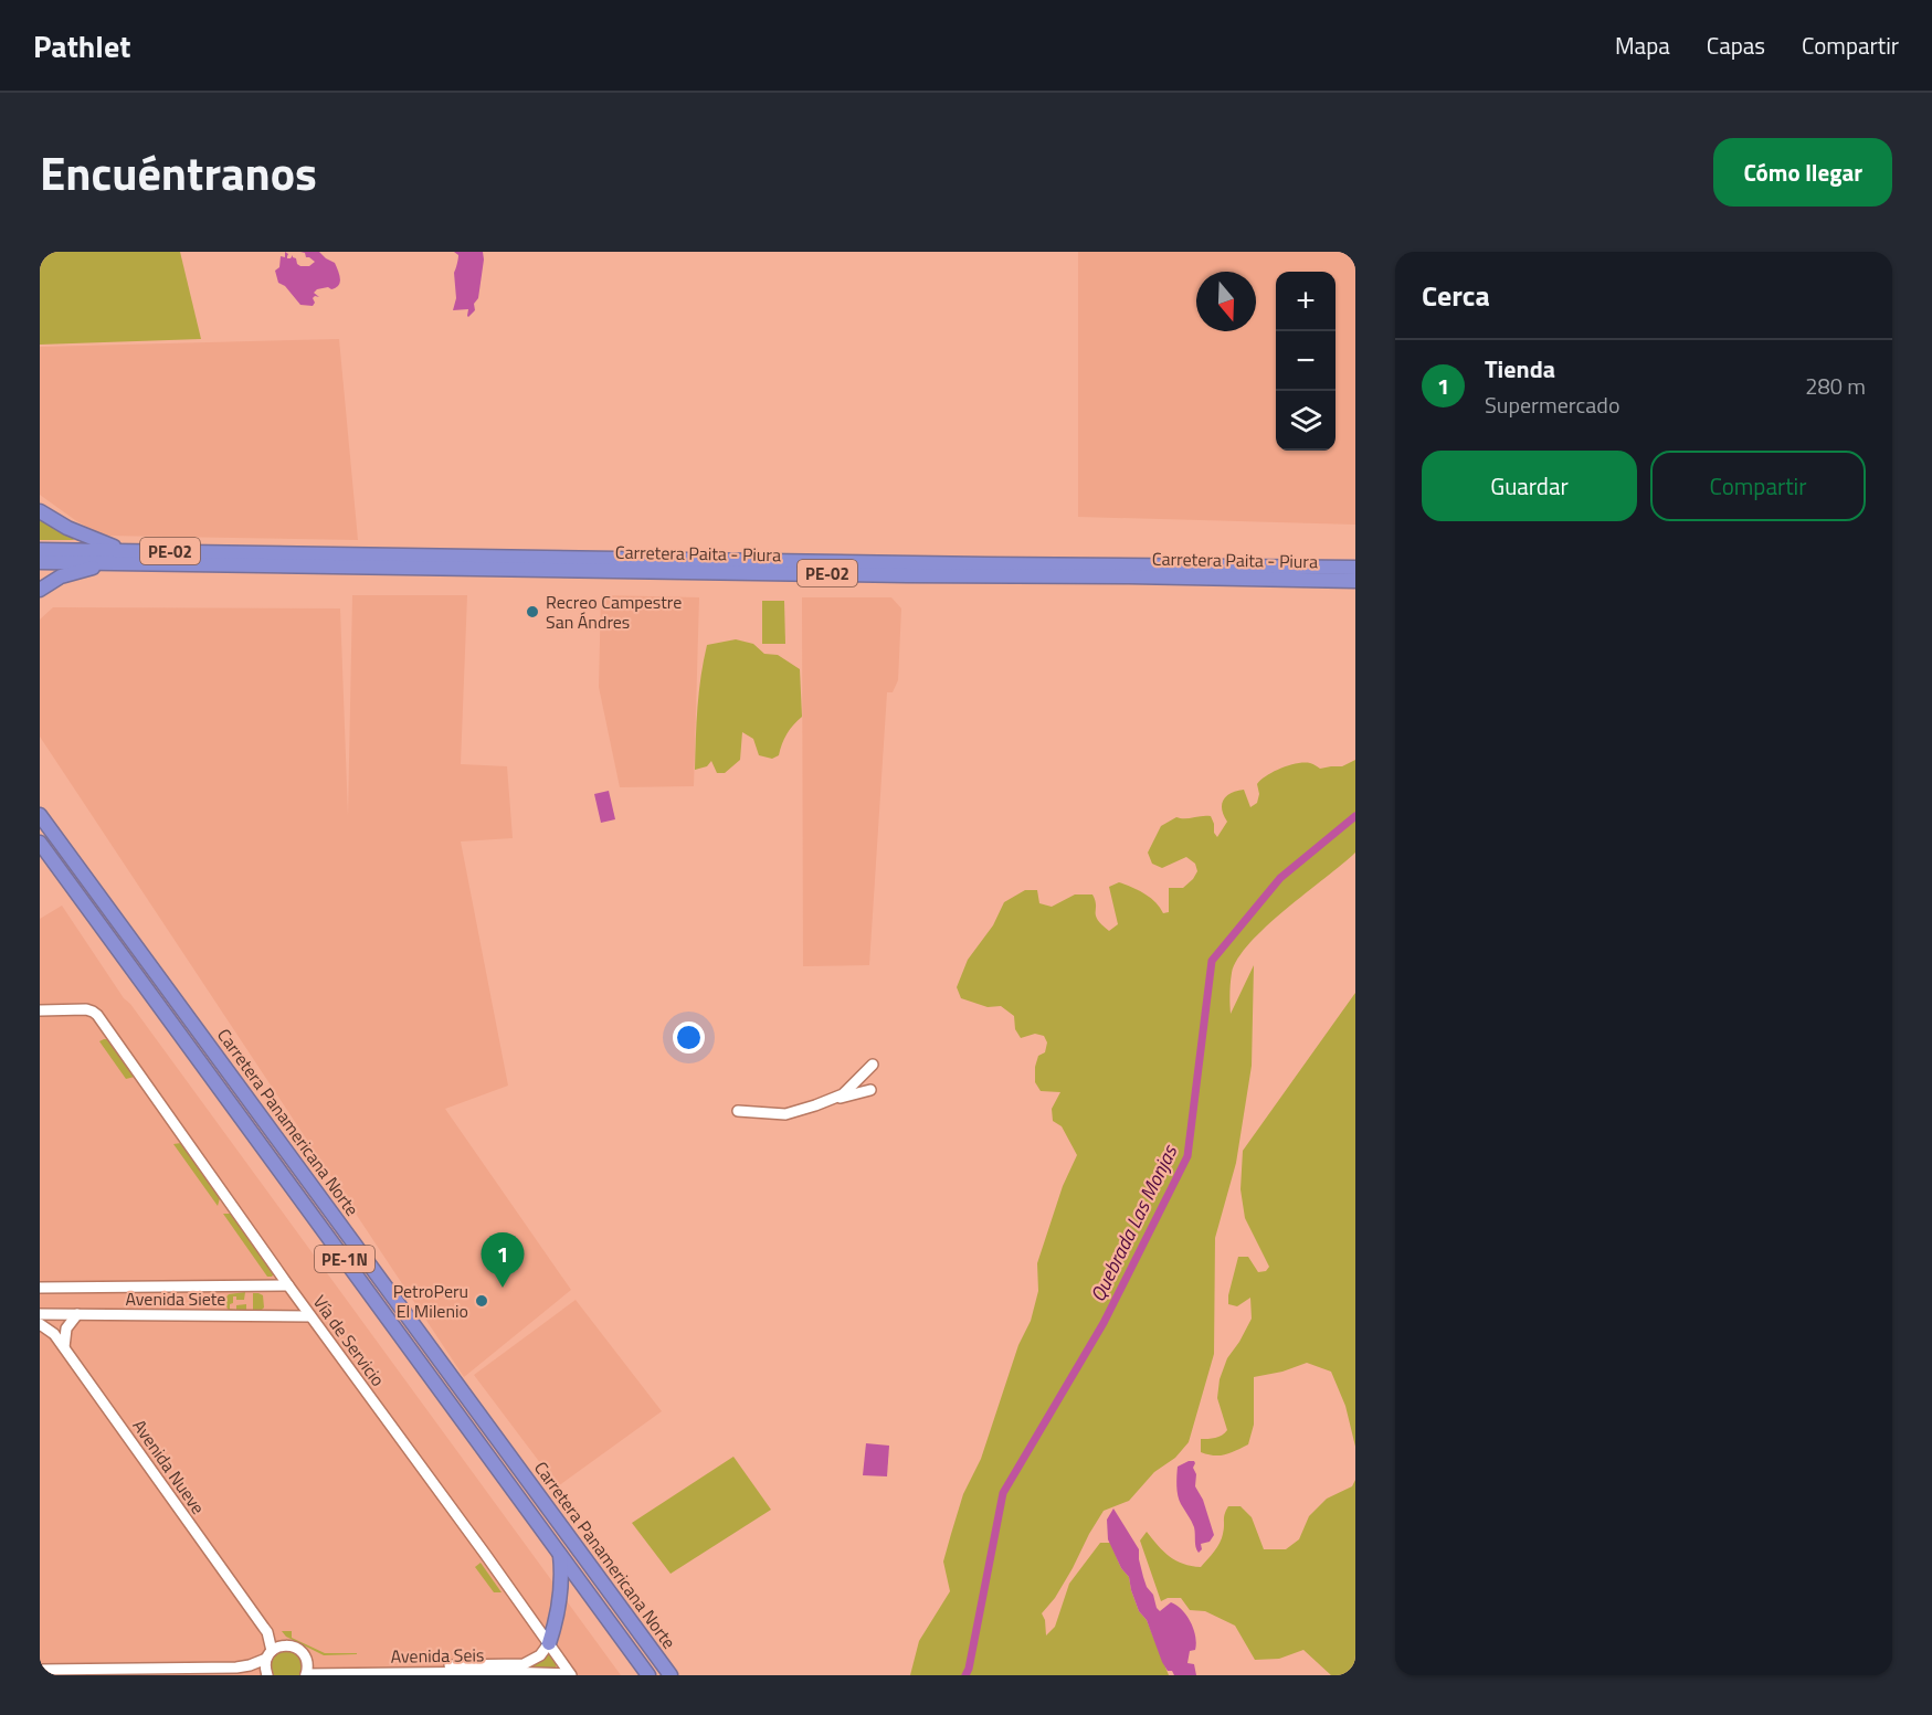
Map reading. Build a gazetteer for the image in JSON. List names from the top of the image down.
{
  "streets": {
    "highway": [
      "PE-02",
      "Carretera Paita - Piura",
      "Carretera Panamericana Norte",
      "PE-1N"
    ],
    "street": [
      "Avenida Siete",
      "Vía de Servicio",
      "Avenida Nueve",
      "Avenida Seis"
    ]
  },
  "crossings": [
    ["Avenida Siete", "Vía de Servicio"],
    ["Vía de Servicio", "Avenida Seis"],
    ["Avenida Nueve", "Avenida Seis"]
  ],
  "water": ["Quebrada Las Monjas"],
  "places": ["Recreo Campestre San Ándres", "PetroPeru El Milenio"],
  "north": "bottom",
  "page": {
    "header": "Pathlet",
    "nav": ["Mapa", "Capas", "Compartir"],
    "title": "Encuéntranos",
    "buttons": [
      "Cómo llegar",
      ["Guardar", "Compartir"]
    ],
    "heading": "Cerca",
    "map_buttons": ["+", "−"],
    "list": [
      {
        "mark": "1",
        "name": "Tienda",
        "note": "Supermercado",
        "value": "280 m"
      }
    ],
    "pins": "1"
  }
}
